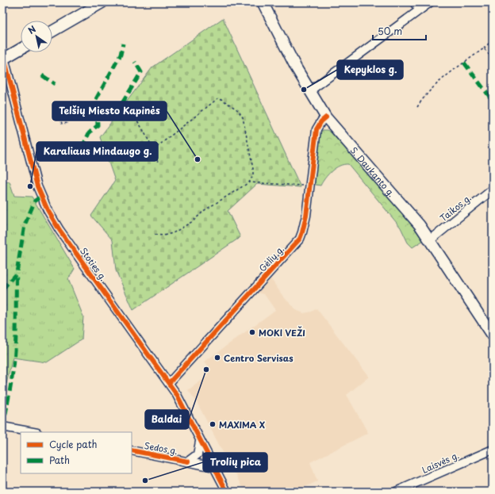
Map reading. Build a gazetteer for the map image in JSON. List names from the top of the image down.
{
  "streets": {
    "main road": ["S. Daukanto g."],
    "street": [
      "Taikos g.",
      "Gėlių g.",
      "Stoties g.",
      "Sedos g.",
      "Laisvės g."
    ]
  },
  "crossings": [
    ["S. Daukanto g.", "Taikos g."],
    ["S. Daukanto g.", "Gėlių g."],
    ["Gėlių g.", "Stoties g."],
    ["Stoties g.", "Sedos g."]
  ],
  "places": [
    "Kepyklos g.",
    "Telšių Miesto Kapinės",
    "Karaliaus Mindaugo g.",
    "MOKI VEŽI",
    "Centro Servisas",
    "Baldai",
    "MAXIMA X",
    "Trolių pica"
  ],
  "legend": ["Cycle path", "Path"],
  "scale_bar": "50 m",
  "north": "top left"
}
